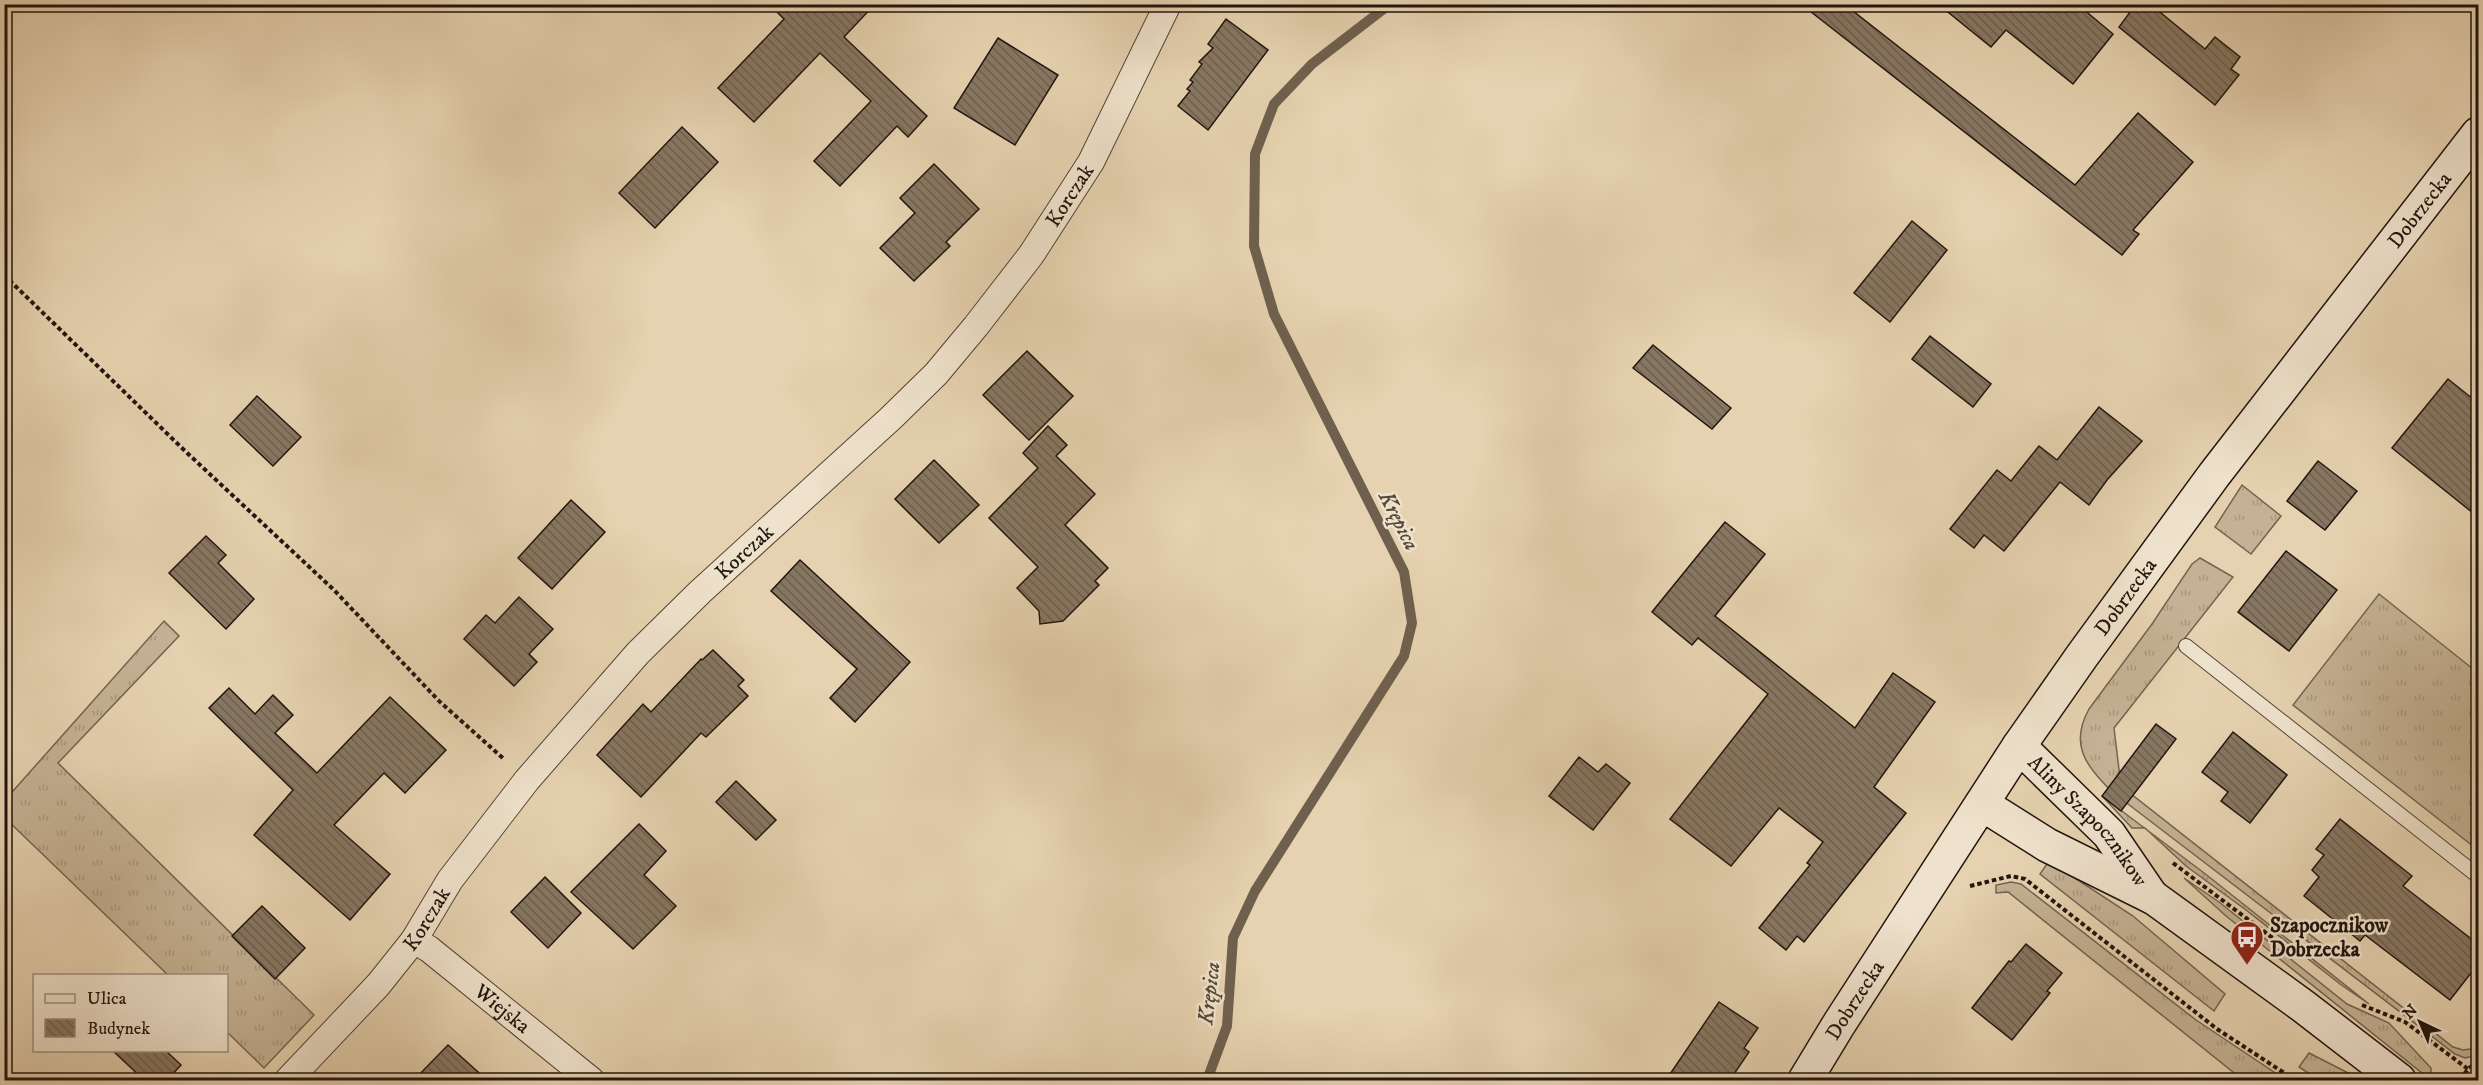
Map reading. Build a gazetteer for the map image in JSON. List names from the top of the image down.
{
  "streets": {
    "street": [
      "Korczak",
      "Dobrzecka",
      "Aliny Szapocznikow",
      "Wiejska"
    ]
  },
  "crossings": [
    ["Korczak", "Wiejska"],
    ["Dobrzecka", "Aliny Szapocznikow"]
  ],
  "water": ["Krępica"],
  "places": {
    "bus stop": ["Szapocznikow Dobrzecka"]
  },
  "legend": ["Ulica", "Budynek"],
  "north": "top left"
}
